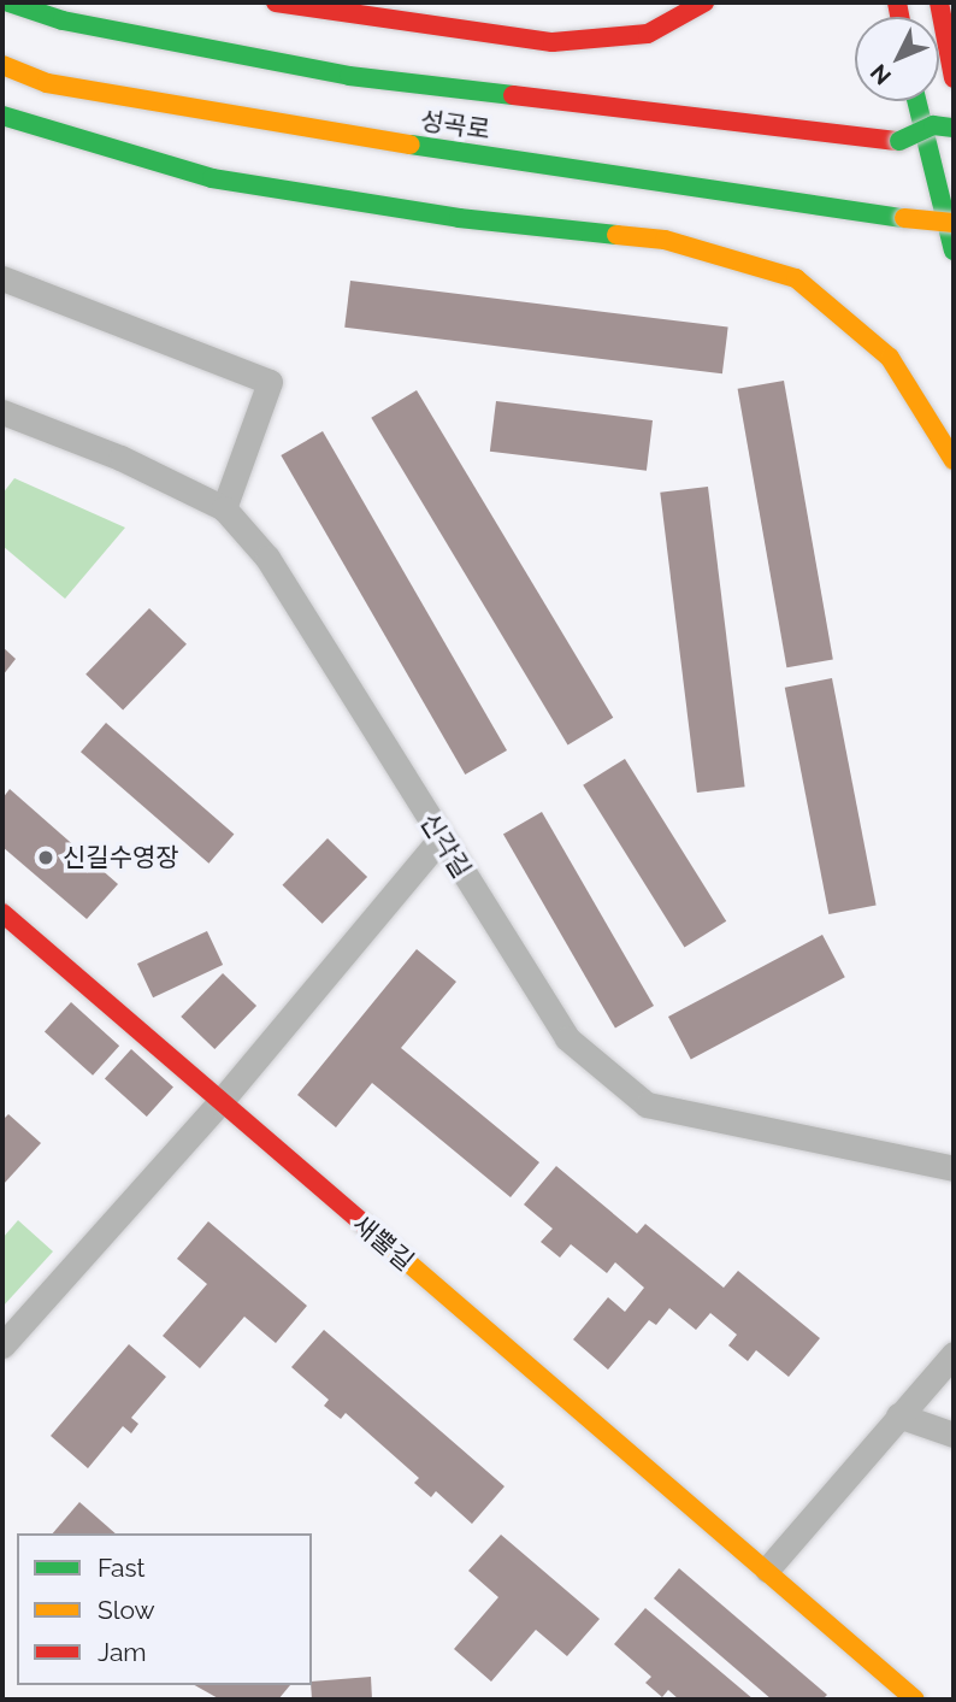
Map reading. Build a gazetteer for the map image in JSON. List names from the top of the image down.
{
  "streets": {
    "main road": ["성곡로", "새뿔길"],
    "street": ["신각길"]
  },
  "places": ["신길수영장"],
  "legend": ["Fast", "Slow", "Jam"],
  "north": "bottom left"
}
